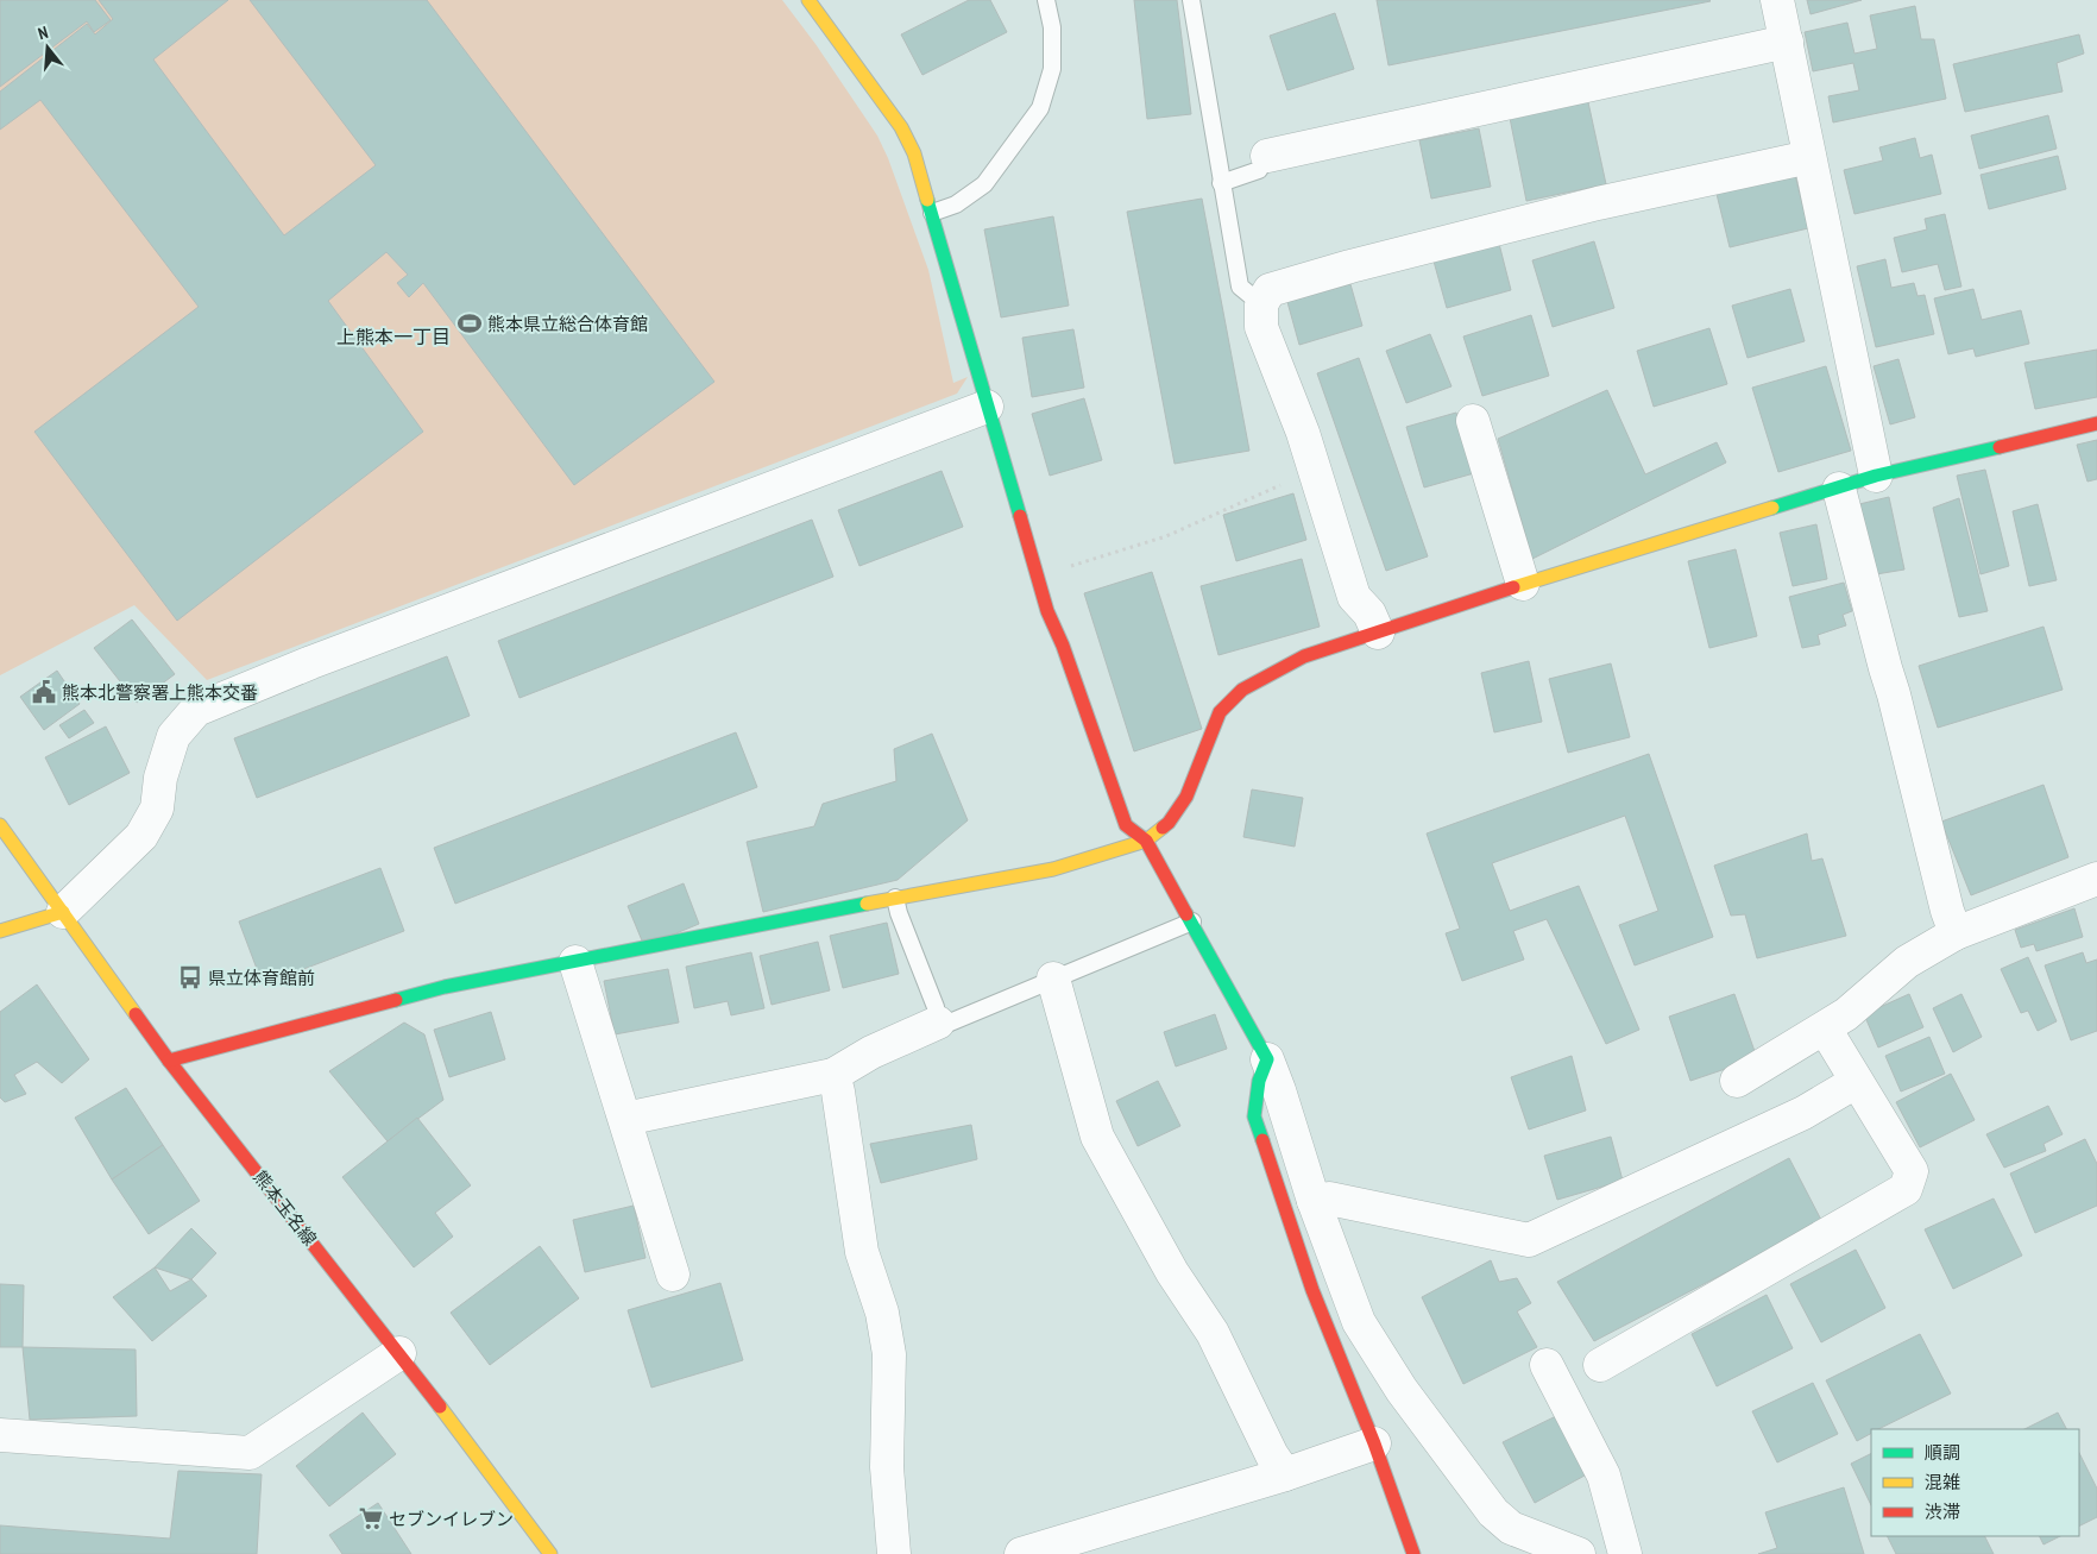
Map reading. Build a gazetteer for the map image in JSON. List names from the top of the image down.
{
  "streets": {
    "street": ["熊本玉名線"]
  },
  "districts": ["上熊本一丁目"],
  "places": {
    "sports": ["熊本県立総合体育館"],
    "public building": ["熊本北警察署上熊本交番"],
    "bus stop": ["県立体育館前"],
    "supermarket": ["セブンイレブン"]
  },
  "legend": ["順調", "混雑", "渋滞"],
  "north": "top"
}
